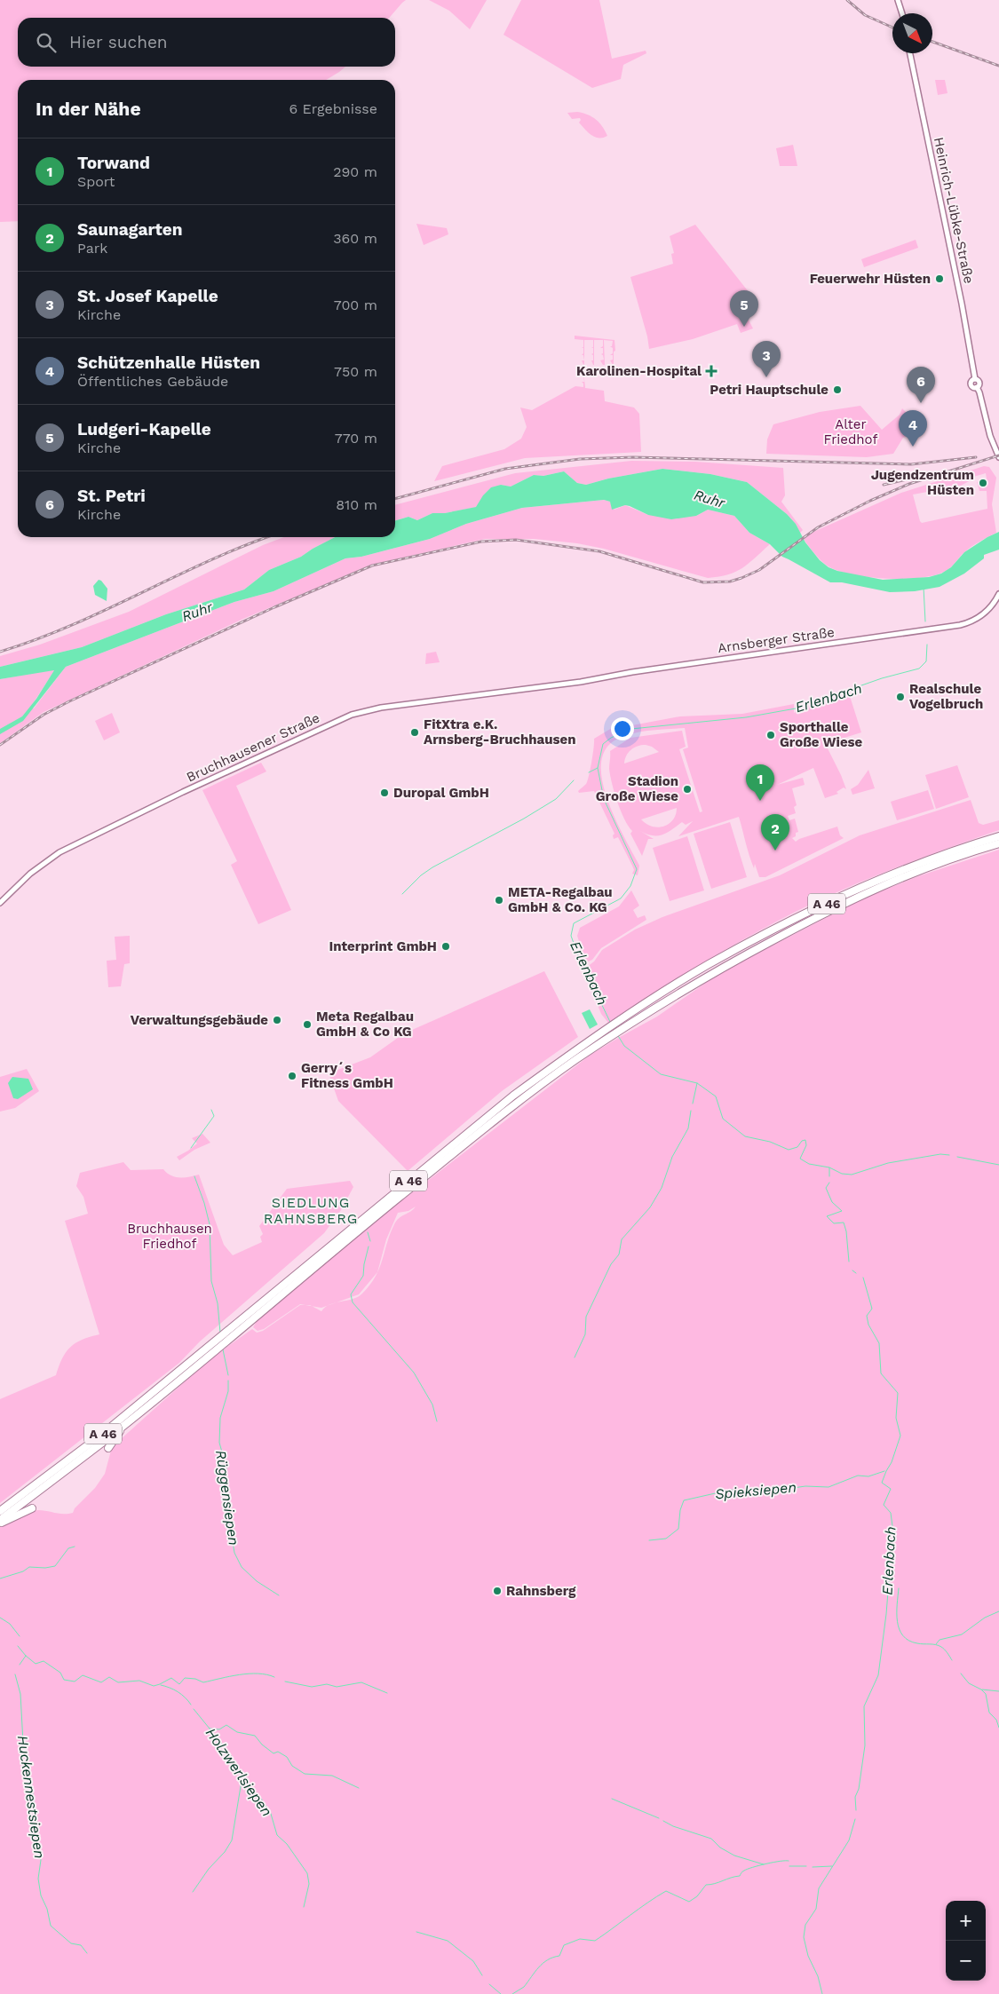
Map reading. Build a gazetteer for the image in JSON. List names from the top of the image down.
{
  "streets": {
    "highway": ["A 46"],
    "street": ["Heinrich-Lübke-Straße", "Arnsberger Straße", "Bruchhausener Straße"]
  },
  "crossings": [
    ["Arnsberger Straße", "Bruchhausener Straße"]
  ],
  "districts": ["SIEDLUNG RAHNSBERG"],
  "water": [
    "Ruhr",
    "Erlenbach",
    "Spieksiepen",
    "Rüggensiepen",
    "Holzwerlsiepen",
    "Huckennestsiepen"
  ],
  "parks": ["Alter Friedhof", "Bruchhausen Friedhof"],
  "places": {
    "other": [
      "Feuerwehr Hüsten",
      "Petri Hauptschule",
      "Jugendzentrum Hüsten",
      "Realschule Vogelbruch",
      "FitXtra e.K. Arnsberg-Bruchhausen",
      "Sporthalle Große Wiese",
      "Stadion Große Wiese",
      "Duropal GmbH",
      "META-Regalbau GmbH & Co. KG",
      "Interprint GmbH",
      "Verwaltungsgebäude",
      "Meta Regalbau GmbH & Co KG",
      "Gerry´s Fitness GmbH",
      "Rahnsberg"
    ],
    "health": ["Karolinen-Hospital"]
  },
  "north": "bottom right",
  "page": {
    "search": "Hier suchen",
    "heading": ["In der Nähe", "6 Ergebnisse"],
    "list": [
      {
        "mark": "1",
        "name": "Torwand",
        "note": "Sport",
        "value": "290 m"
      },
      {
        "mark": "2",
        "name": "Saunagarten",
        "note": "Park",
        "value": "360 m"
      },
      {
        "mark": "3",
        "name": "St. Josef Kapelle",
        "note": "Kirche",
        "value": "700 m"
      },
      {
        "mark": "4",
        "name": "Schützenhalle Hüsten",
        "note": "Öffentliches Gebäude",
        "value": "750 m"
      },
      {
        "mark": "5",
        "name": "Ludgeri-Kapelle",
        "note": "Kirche",
        "value": "770 m"
      },
      {
        "mark": "6",
        "name": "St. Petri",
        "note": "Kirche",
        "value": "810 m"
      }
    ],
    "pins": [
      "5",
      "3",
      "6",
      "4",
      "1",
      "2"
    ],
    "map_buttons": ["+", "−"]
  }
}
